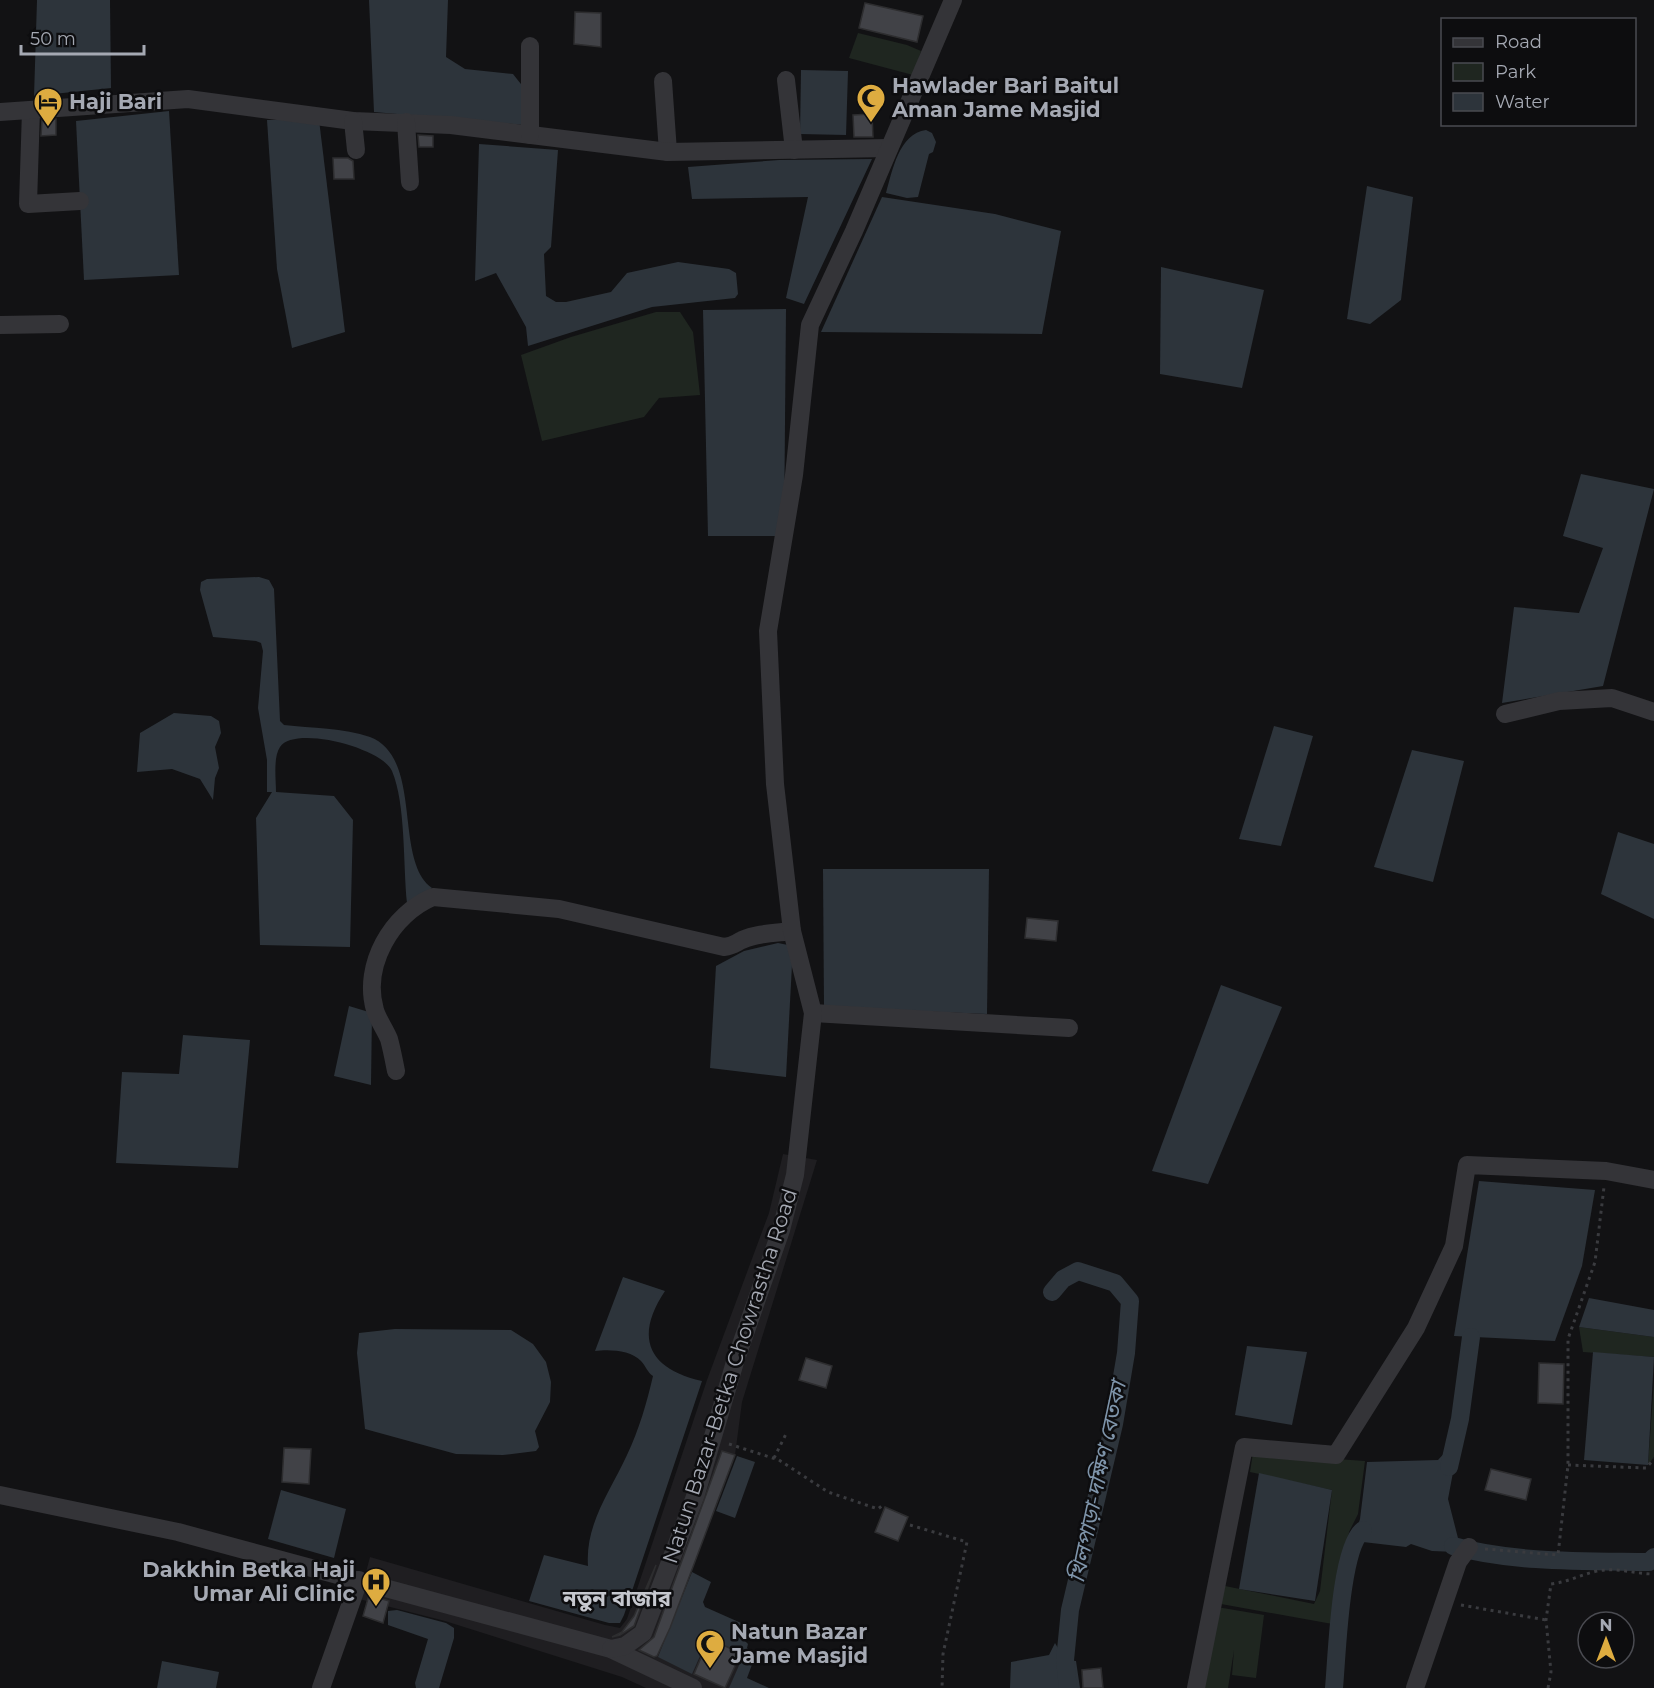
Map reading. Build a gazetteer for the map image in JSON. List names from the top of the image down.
{
  "streets": {
    "street": ["Natun Bazar-Betka Chowrastha Road"]
  },
  "districts": ["নতুন বাজার"],
  "water": ["খিলপাড়া-দক্ষিণ বেতকা"],
  "places": {
    "mosque": ["Hawlader Bari Baitul Aman Jame Masjid", "Natun Bazar Jame Masjid"],
    "hotel": ["Haji Bari"],
    "hospital": ["Dakkhin Betka Haji Umar Ali Clinic"]
  },
  "legend": ["Road", "Park", "Water"],
  "scale_bar": "50 m",
  "north": "top"
}
